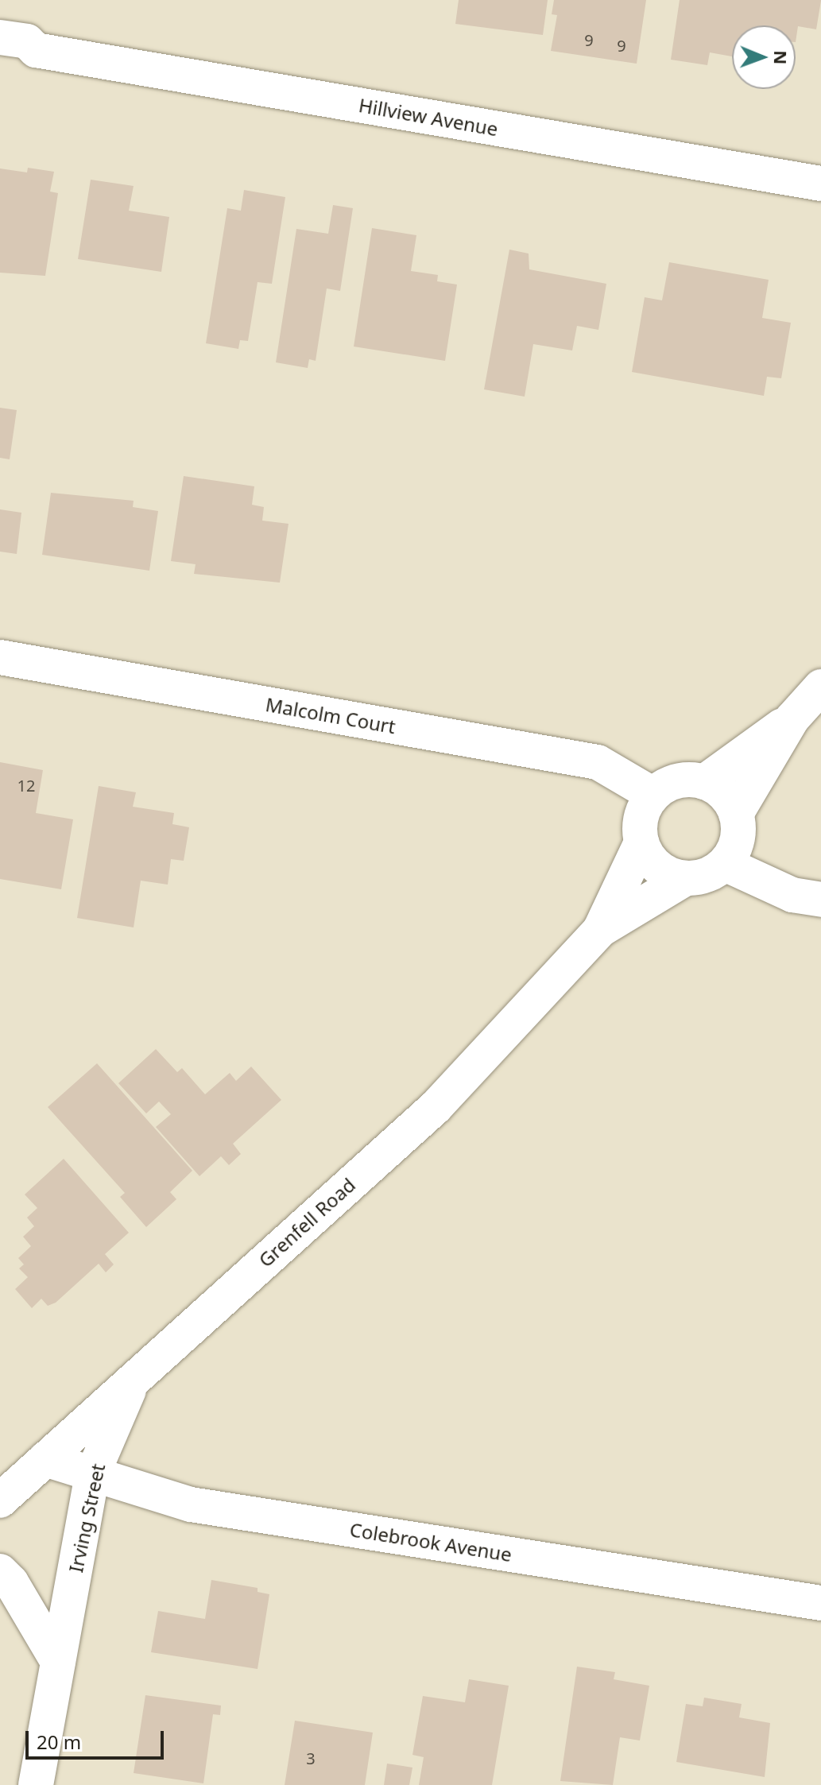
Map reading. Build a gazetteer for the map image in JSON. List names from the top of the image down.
{
  "streets": {
    "street": [
      "Hillview Avenue",
      "Malcolm Court",
      "Grenfell Road",
      "Irving Street",
      "Colebrook Avenue"
    ]
  },
  "crossings": [
    ["Malcolm Court", "Grenfell Road"],
    ["Grenfell Road", "Irving Street"],
    ["Grenfell Road", "Colebrook Avenue"],
    ["Irving Street", "Colebrook Avenue"]
  ],
  "house_numbers": [
    "9",
    "9",
    "12",
    "3"
  ],
  "scale_bar": "20 m",
  "north": "right"
}
